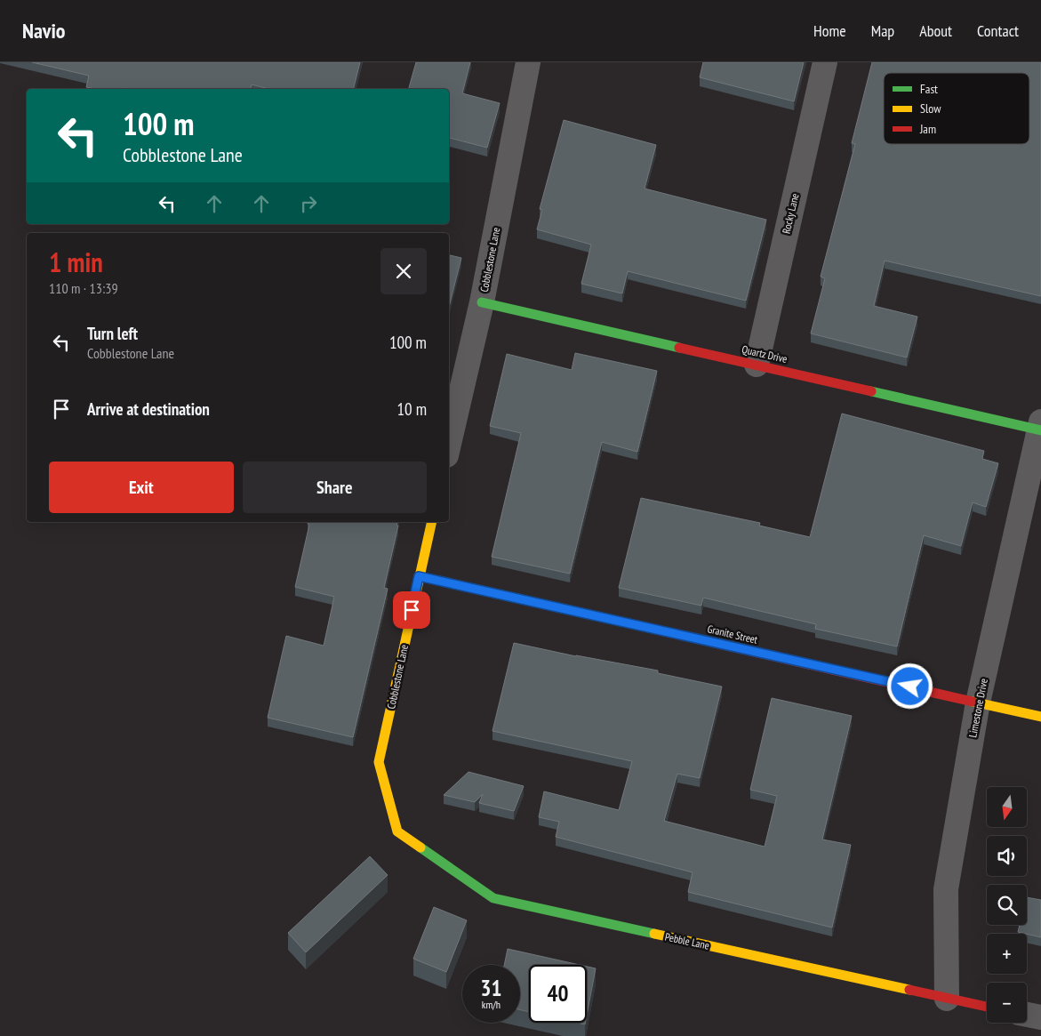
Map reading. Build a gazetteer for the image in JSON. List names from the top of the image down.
{
  "streets": {
    "street": [
      "Rocky Lane",
      "Cobblestone Lane",
      "Quartz Drive",
      "Granite Street",
      "Limestone Drive",
      "Pebble Lane"
    ]
  },
  "crossings": [
    ["Rocky Lane", "Quartz Drive"],
    ["Cobblestone Lane", "Quartz Drive"],
    ["Cobblestone Lane", "Granite Street"],
    ["Cobblestone Lane", "Pebble Lane"],
    ["Quartz Drive", "Limestone Drive"],
    ["Granite Street", "Limestone Drive"],
    ["Limestone Drive", "Pebble Lane"]
  ],
  "legend": ["Fast", "Slow", "Jam"],
  "north": "bottom",
  "page": {
    "header": "Navio",
    "nav": [
      "Home",
      "Map",
      "About",
      "Contact"
    ],
    "turn": ["100 m", "Cobblestone Lane"],
    "heading": ["1 min", "110 m · 13:39"],
    "list": [
      {
        "name": "Turn left",
        "note": "Cobblestone Lane",
        "value": "100 m"
      },
      {
        "name": "Arrive at destination",
        "value": "10 m"
      }
    ],
    "buttons": ["Exit", "Share"],
    "map_buttons": ["+", "−"],
    "speed": "31 km/h",
    "limit": "40"
  }
}
